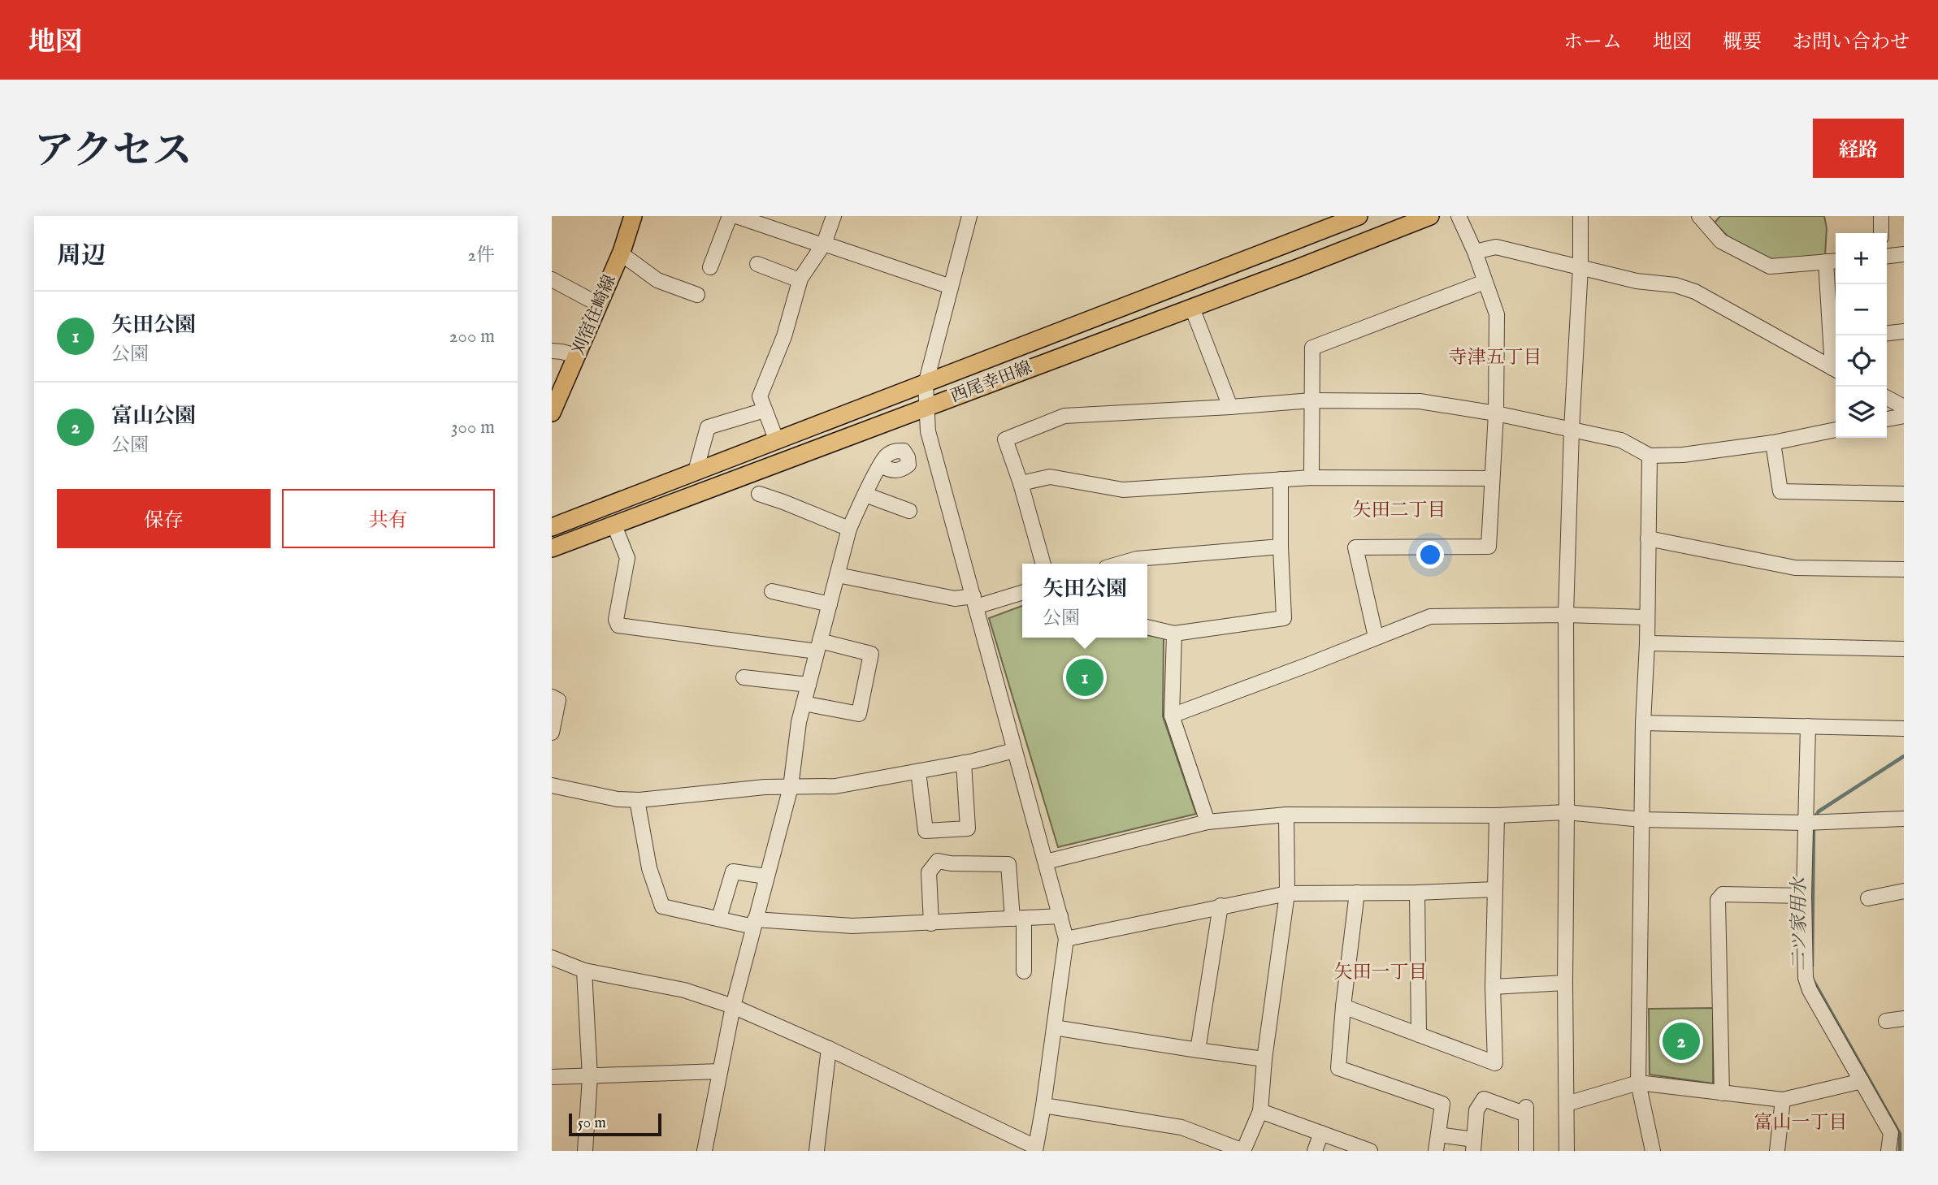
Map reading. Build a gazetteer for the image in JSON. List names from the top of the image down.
{
  "streets": {
    "main road": ["刈宿住崎線", "西尾幸田線"]
  },
  "districts": [
    "寺津五丁目",
    "矢田二丁目",
    "矢田一丁目",
    "富山一丁目"
  ],
  "water": ["二ツ家用水"],
  "scale_bar": "50 m",
  "page": {
    "header": "地図",
    "nav": [
      "ホーム",
      "地図",
      "概要",
      "お問い合わせ"
    ],
    "title": "アクセス",
    "buttons": [
      "経路",
      ["保存", "共有"]
    ],
    "heading": ["周辺", "2件"],
    "map_buttons": ["+", "−"],
    "list": [
      {
        "mark": "1",
        "name": "矢田公園",
        "note": "公園",
        "value": "200 m"
      },
      {
        "mark": "2",
        "name": "富山公園",
        "note": "公園",
        "value": "300 m"
      }
    ],
    "popup": ["矢田公園", "公園"],
    "pins": ["1", "2"],
    "scale": "50 m"
  }
}
